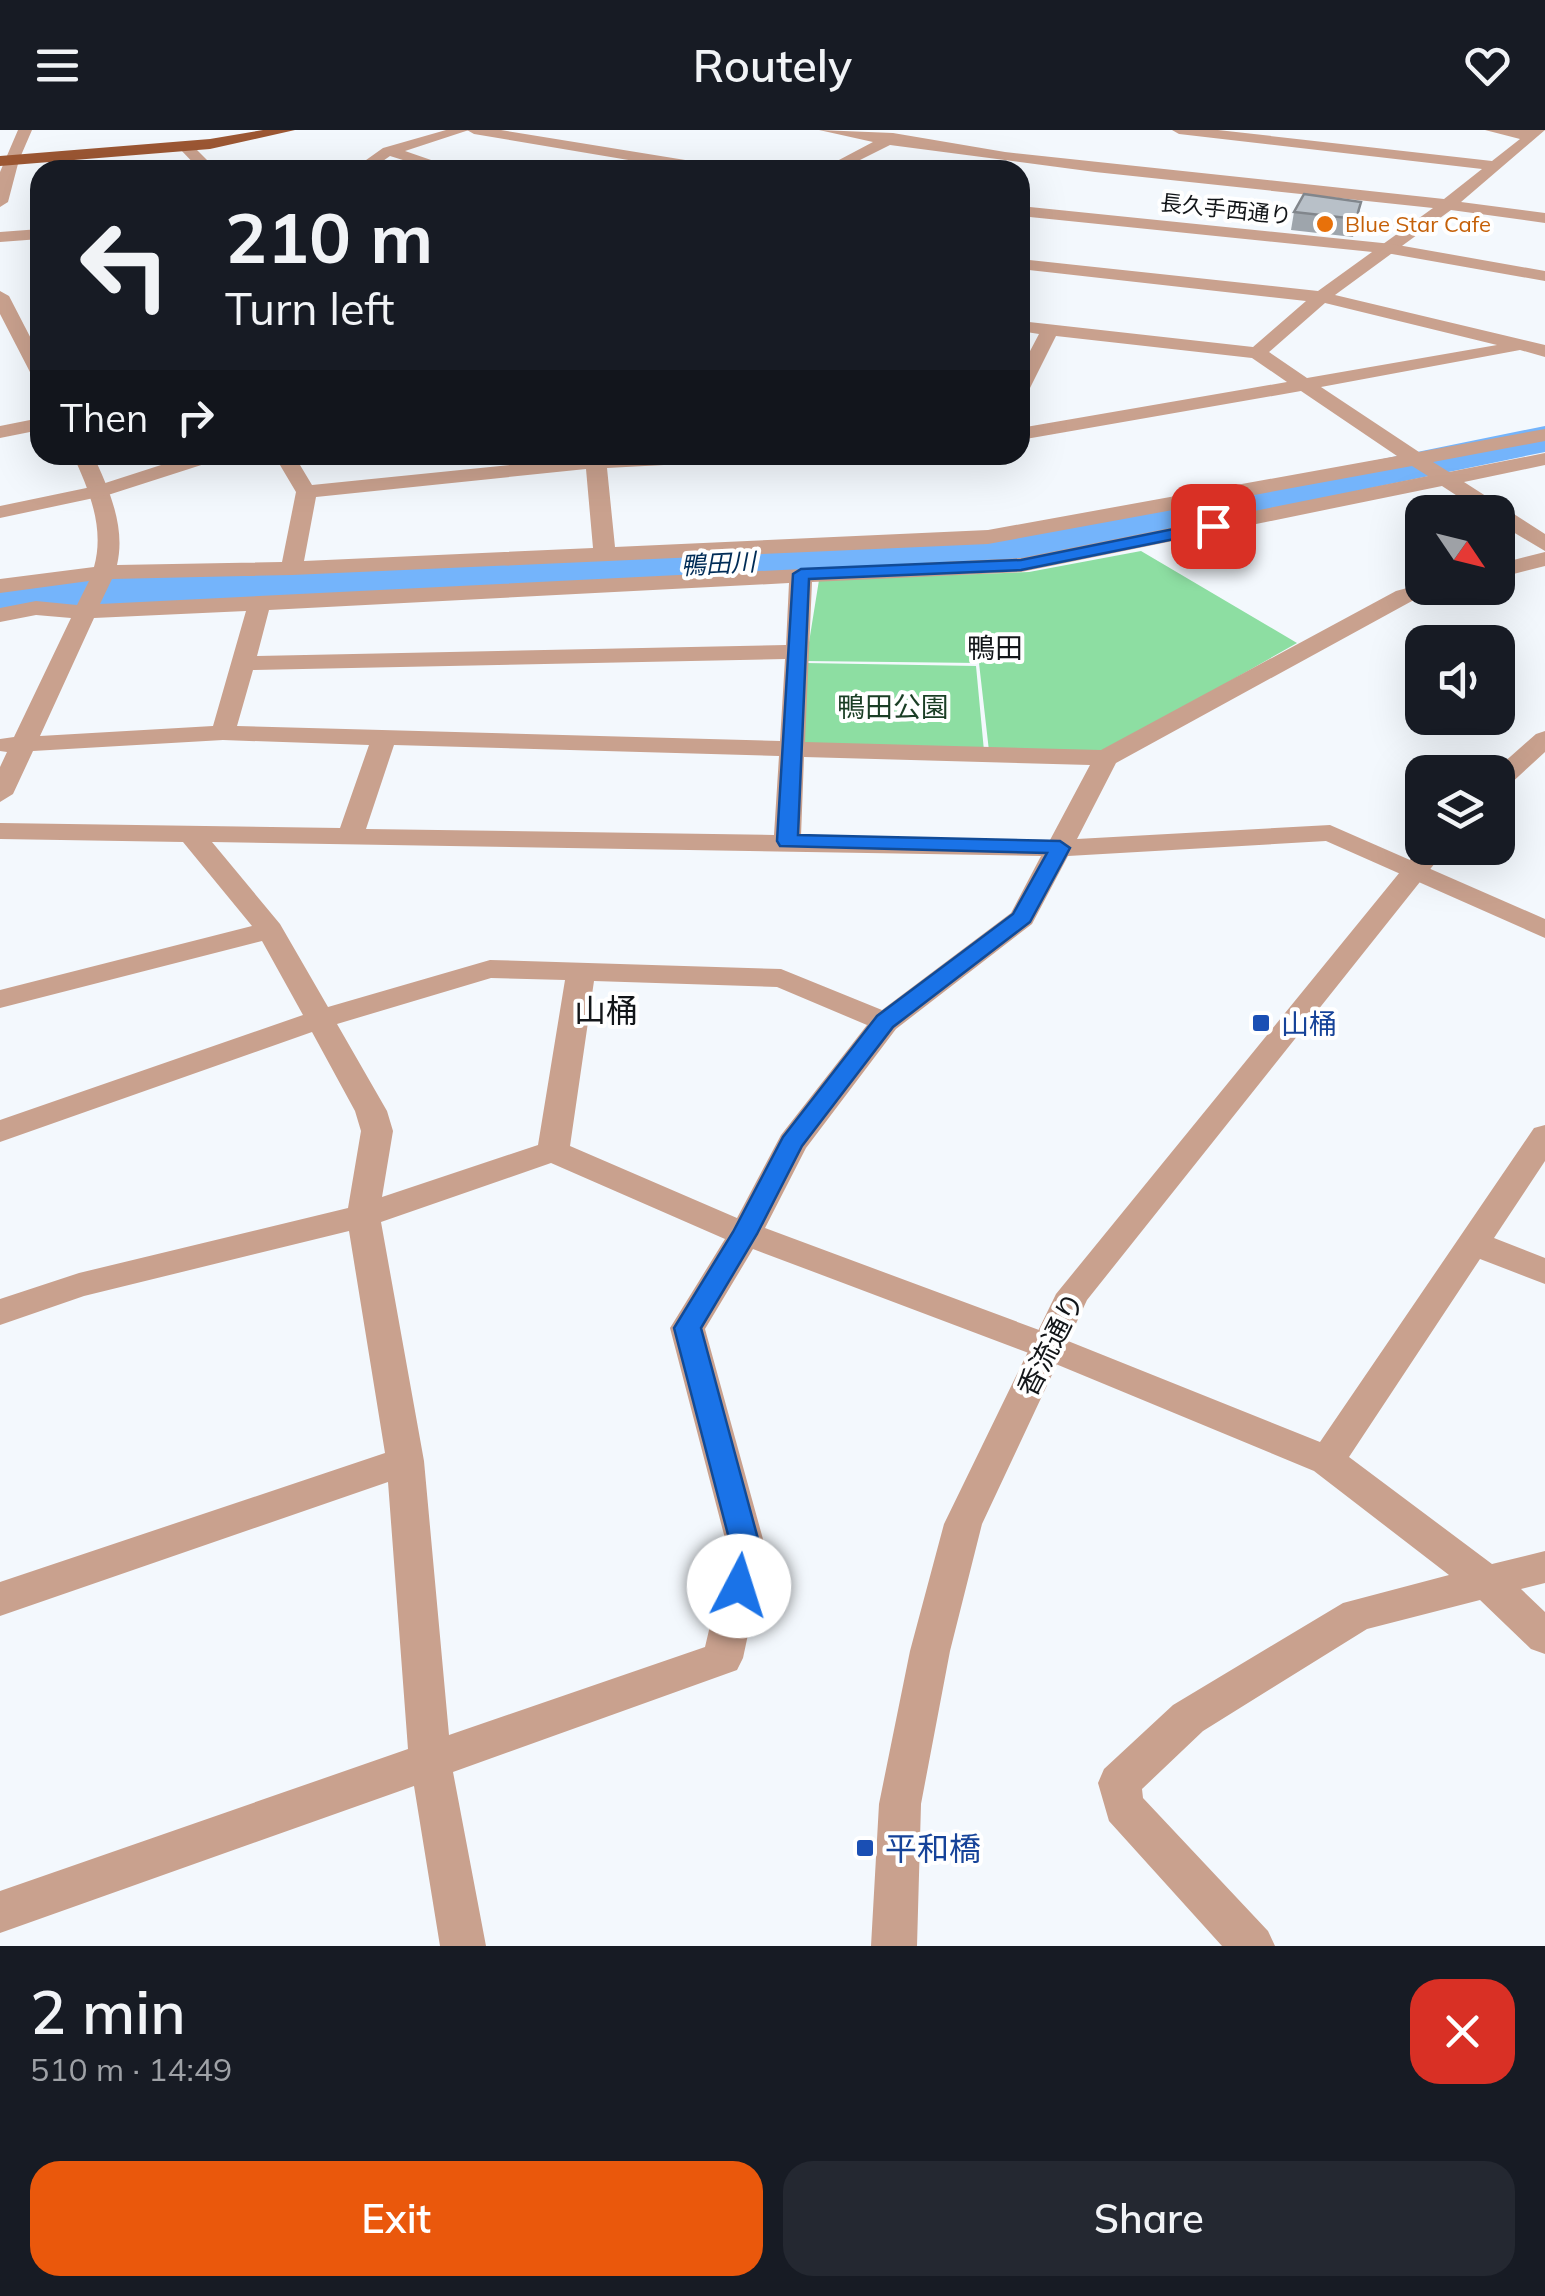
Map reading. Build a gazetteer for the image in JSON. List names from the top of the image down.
{
  "streets": {
    "street": ["長久手西通り", "香流通り"]
  },
  "districts": ["鴨田", "山桶"],
  "water": ["鴨田川"],
  "parks": ["鴨田公園"],
  "places": {
    "other": ["Blue Star Cafe"],
    "transit": ["山桶", "平和橋"]
  },
  "north": "bottom right",
  "page": {
    "header": "Routely",
    "turn": ["210 m", "Turn left"],
    "then": "Then",
    "heading": ["2 min", "510 m · 14:49"],
    "buttons": ["Exit", "Share"]
  }
}
